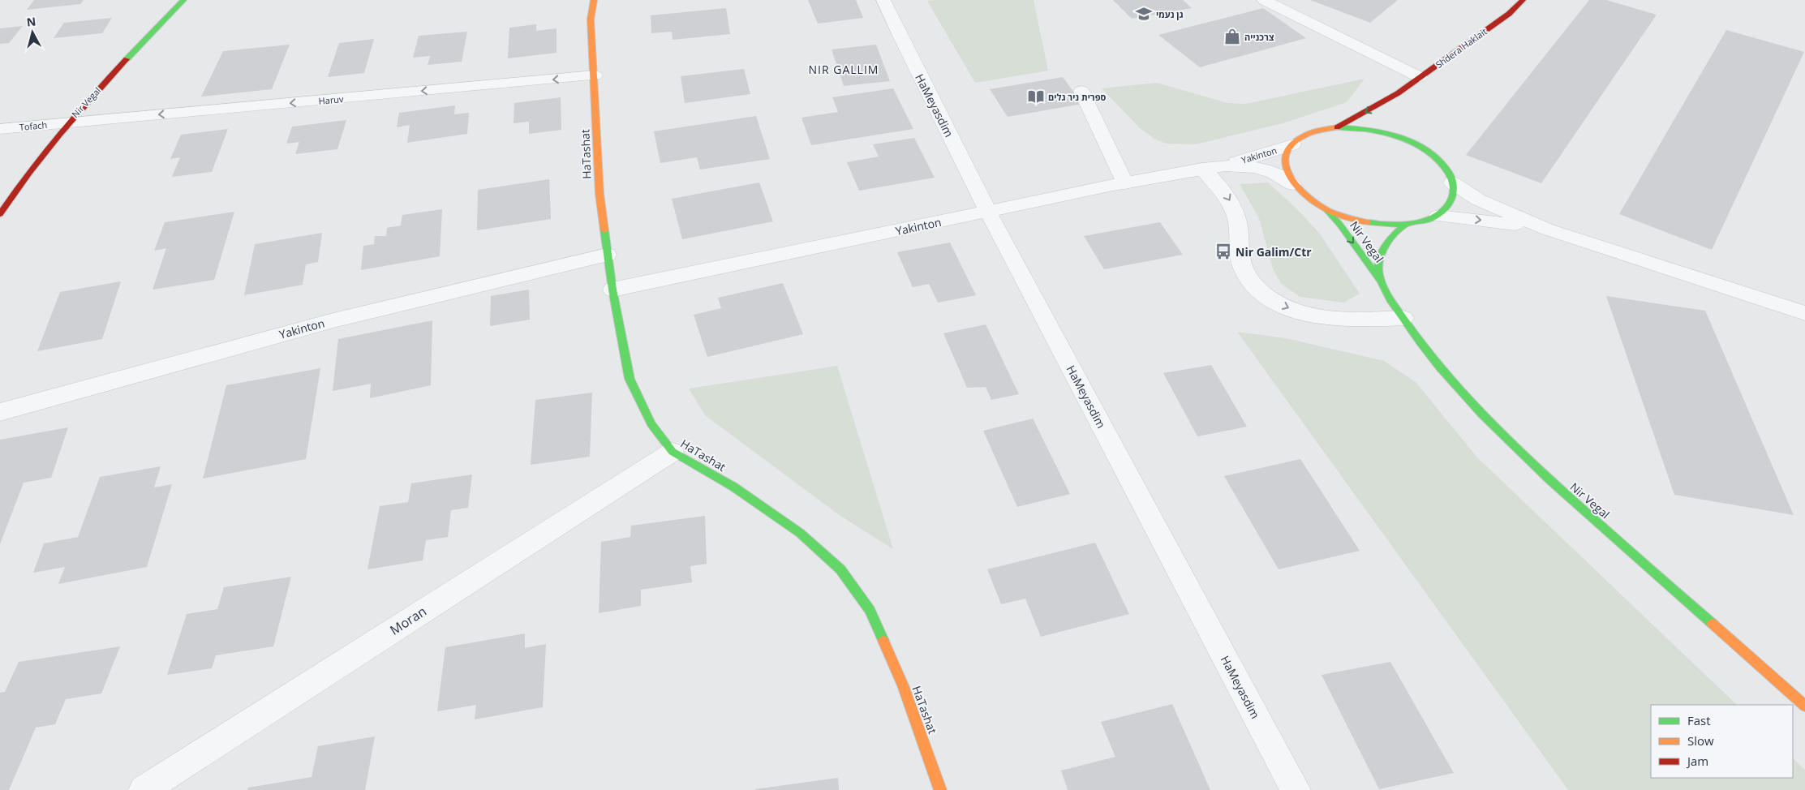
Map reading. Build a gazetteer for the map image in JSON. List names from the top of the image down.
{
  "streets": {
    "street": [
      "Shdera Haklait",
      "Haruv",
      "Nir Vegal",
      "HaMeyasdim",
      "Tofach",
      "HaTashat",
      "Yakinton",
      "Moran"
    ]
  },
  "crossings": [
    ["Haruv", "Nir Vegal"],
    ["Haruv", "Tofach"],
    ["Haruv", "HaTashat"],
    ["Nir Vegal", "Tofach"],
    ["HaMeyasdim", "Yakinton"],
    ["HaTashat", "Yakinton"],
    ["HaTashat", "Moran"]
  ],
  "one_way": ["Haruv"],
  "districts": ["NIR GALLIM"],
  "places": {
    "school or university": ["גן נעמי"],
    "shop": ["צרכנייה"],
    "library": ["ספרית ניר גלים"],
    "bus stop": ["Nir Galim/Ctr"]
  },
  "legend": ["Fast", "Slow", "Jam"],
  "north": "top"
}
